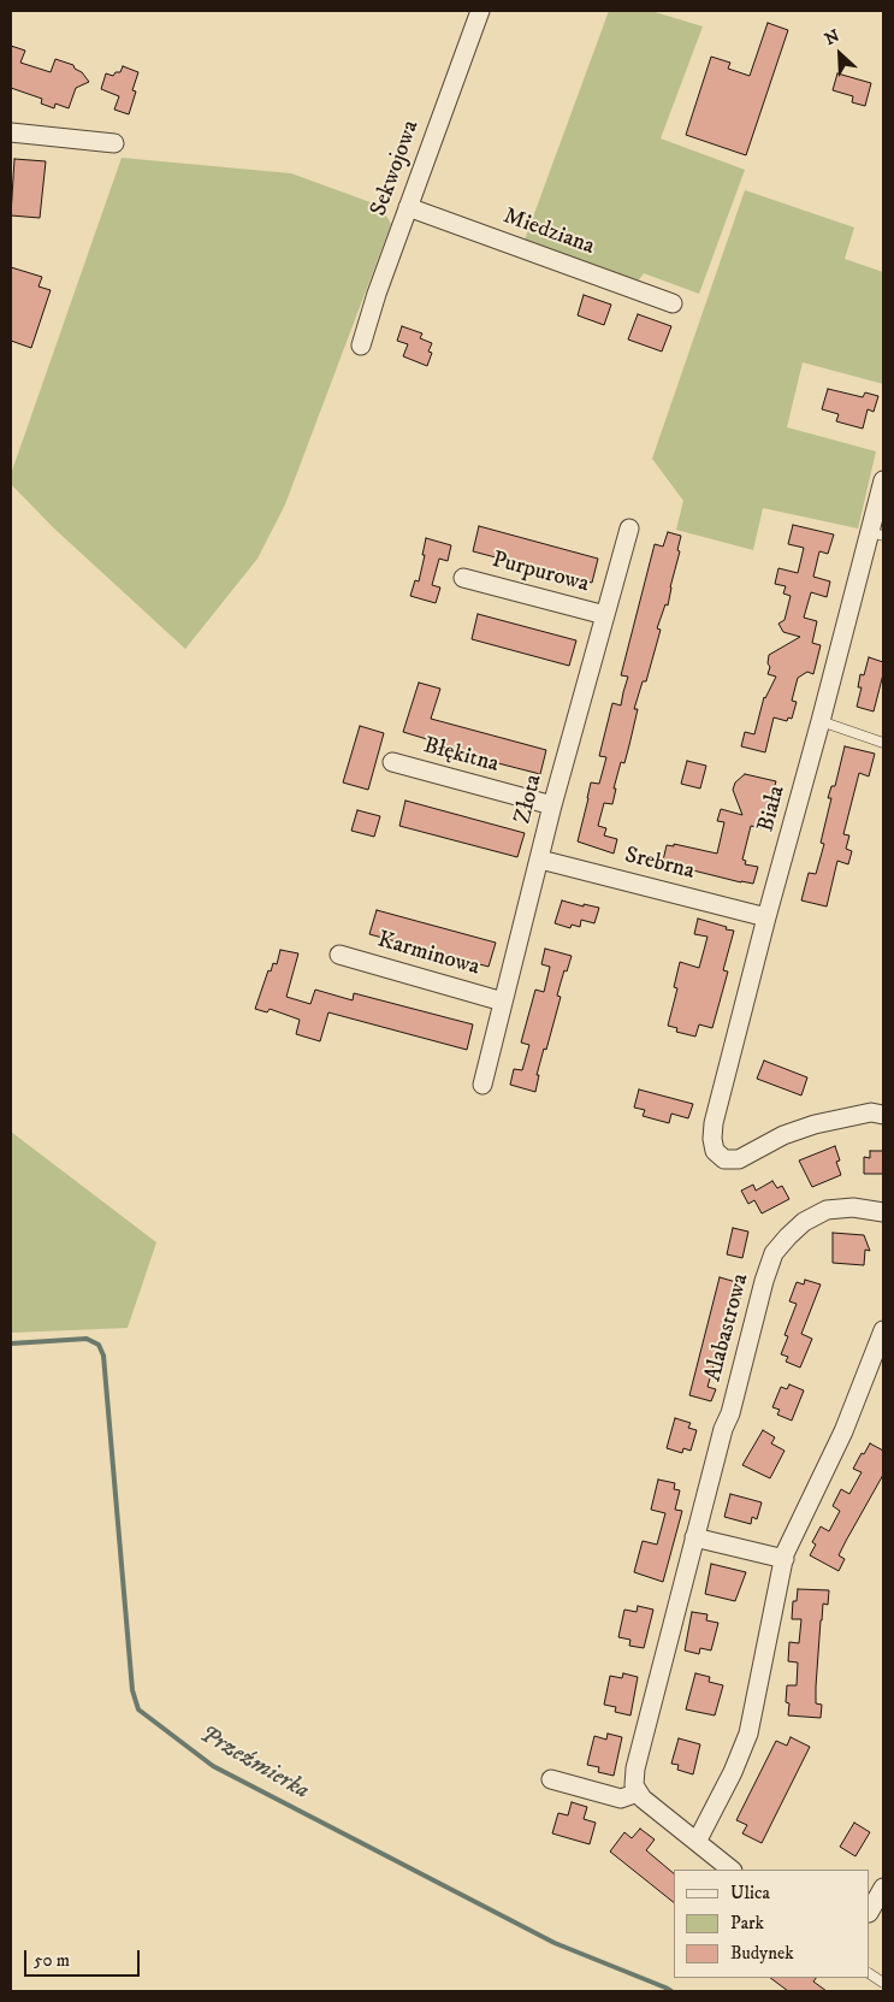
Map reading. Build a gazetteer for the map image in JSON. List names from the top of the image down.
{
  "streets": {
    "street": [
      "Sekwojowa",
      "Miedziana",
      "Purpurowa",
      "Błękitna",
      "Złota",
      "Biała",
      "Srebrna",
      "Karminowa",
      "Alabastrowa"
    ]
  },
  "crossings": [
    ["Sekwojowa", "Miedziana"],
    ["Purpurowa", "Złota"],
    ["Błękitna", "Złota"],
    ["Złota", "Srebrna"],
    ["Złota", "Karminowa"],
    ["Biała", "Srebrna"]
  ],
  "water": ["Przeźmierka"],
  "legend": ["Ulica", "Park", "Budynek"],
  "scale_bar": "50 m",
  "north": "top left"
}
